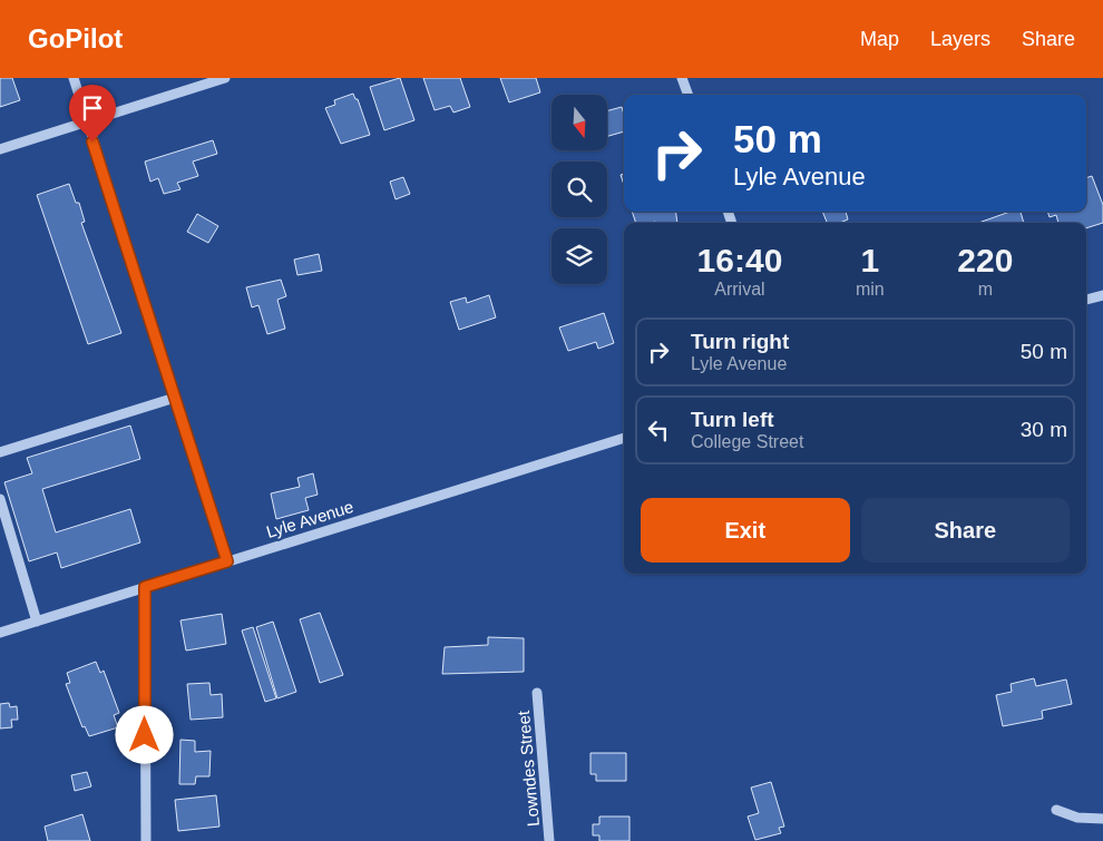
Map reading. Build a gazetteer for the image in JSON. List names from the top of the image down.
{
  "streets": {
    "street": ["Lyle Avenue", "Lowndes Street"]
  },
  "north": "bottom",
  "page": {
    "header": "GoPilot",
    "nav": ["Map", "Layers", "Share"],
    "turn": ["50 m", "Lyle Avenue"],
    "eta": [
      "16:40",
      "Arrival",
      "1",
      "min",
      "220",
      "m"
    ],
    "list": [
      {
        "name": "Turn right",
        "note": "Lyle Avenue",
        "value": "50 m"
      },
      {
        "name": "Turn left",
        "note": "College Street",
        "value": "30 m"
      }
    ],
    "buttons": ["Exit", "Share"]
  }
}
